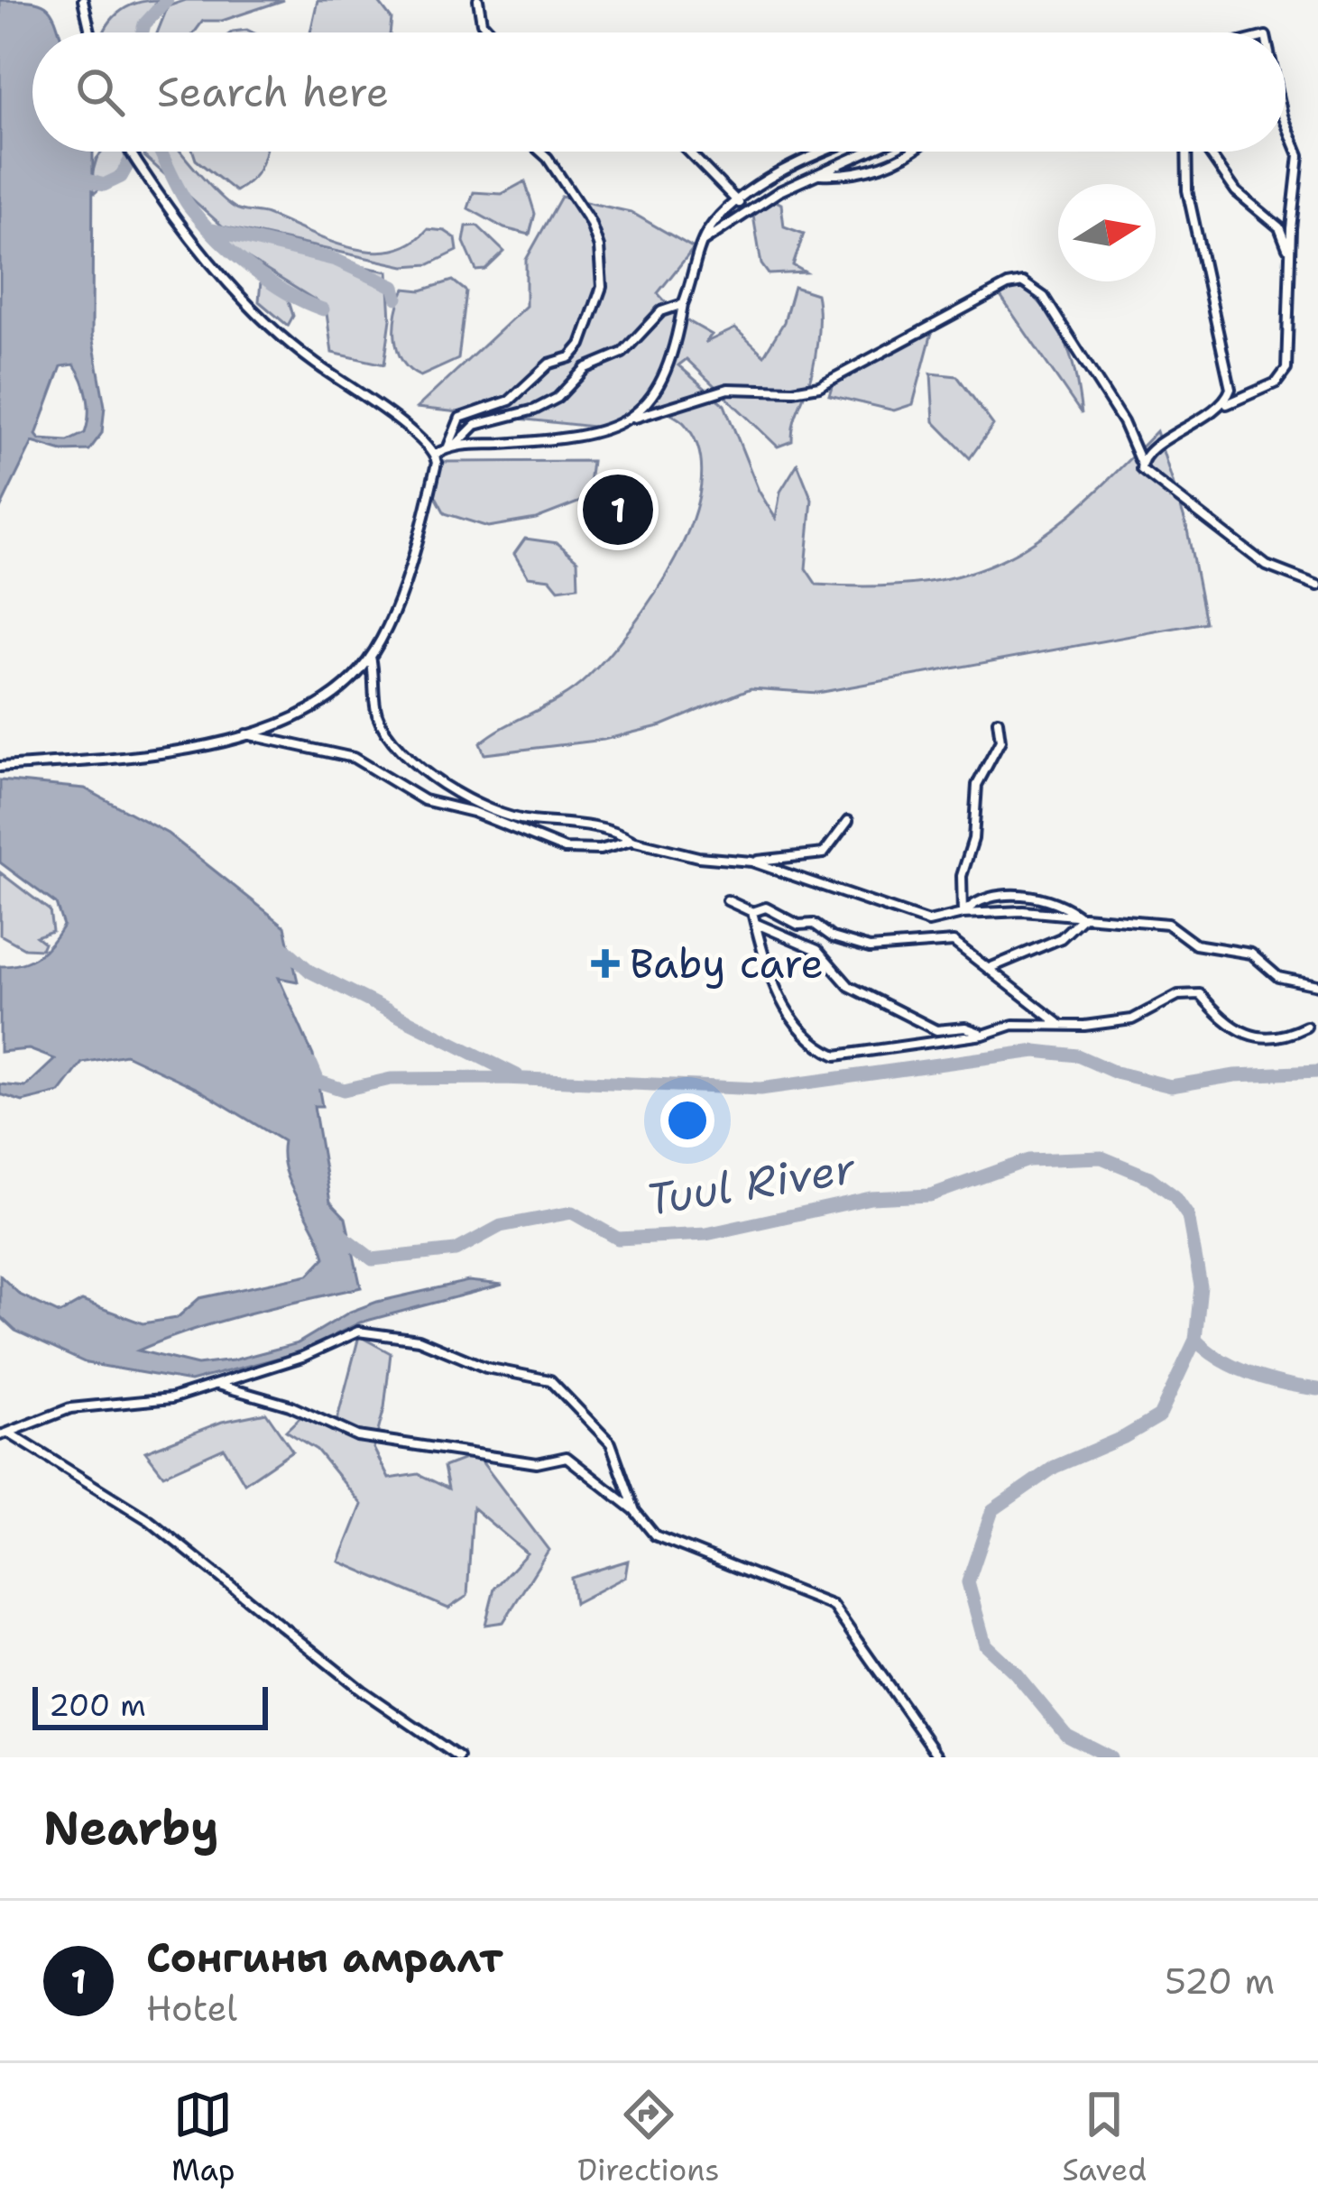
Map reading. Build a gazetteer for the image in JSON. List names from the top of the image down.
{
  "water": ["Tuul River"],
  "places": {
    "health": ["Baby care"]
  },
  "scale_bar": "200 m",
  "north": "right",
  "page": {
    "search": "Search here",
    "pins": "1",
    "scale": "200 m",
    "heading": "Nearby",
    "list": [
      {
        "mark": "1",
        "name": "Сонгины амралт",
        "note": "Hotel",
        "value": "520 m"
      }
    ],
    "nav": ["Map", "Directions", "Saved"]
  }
}
